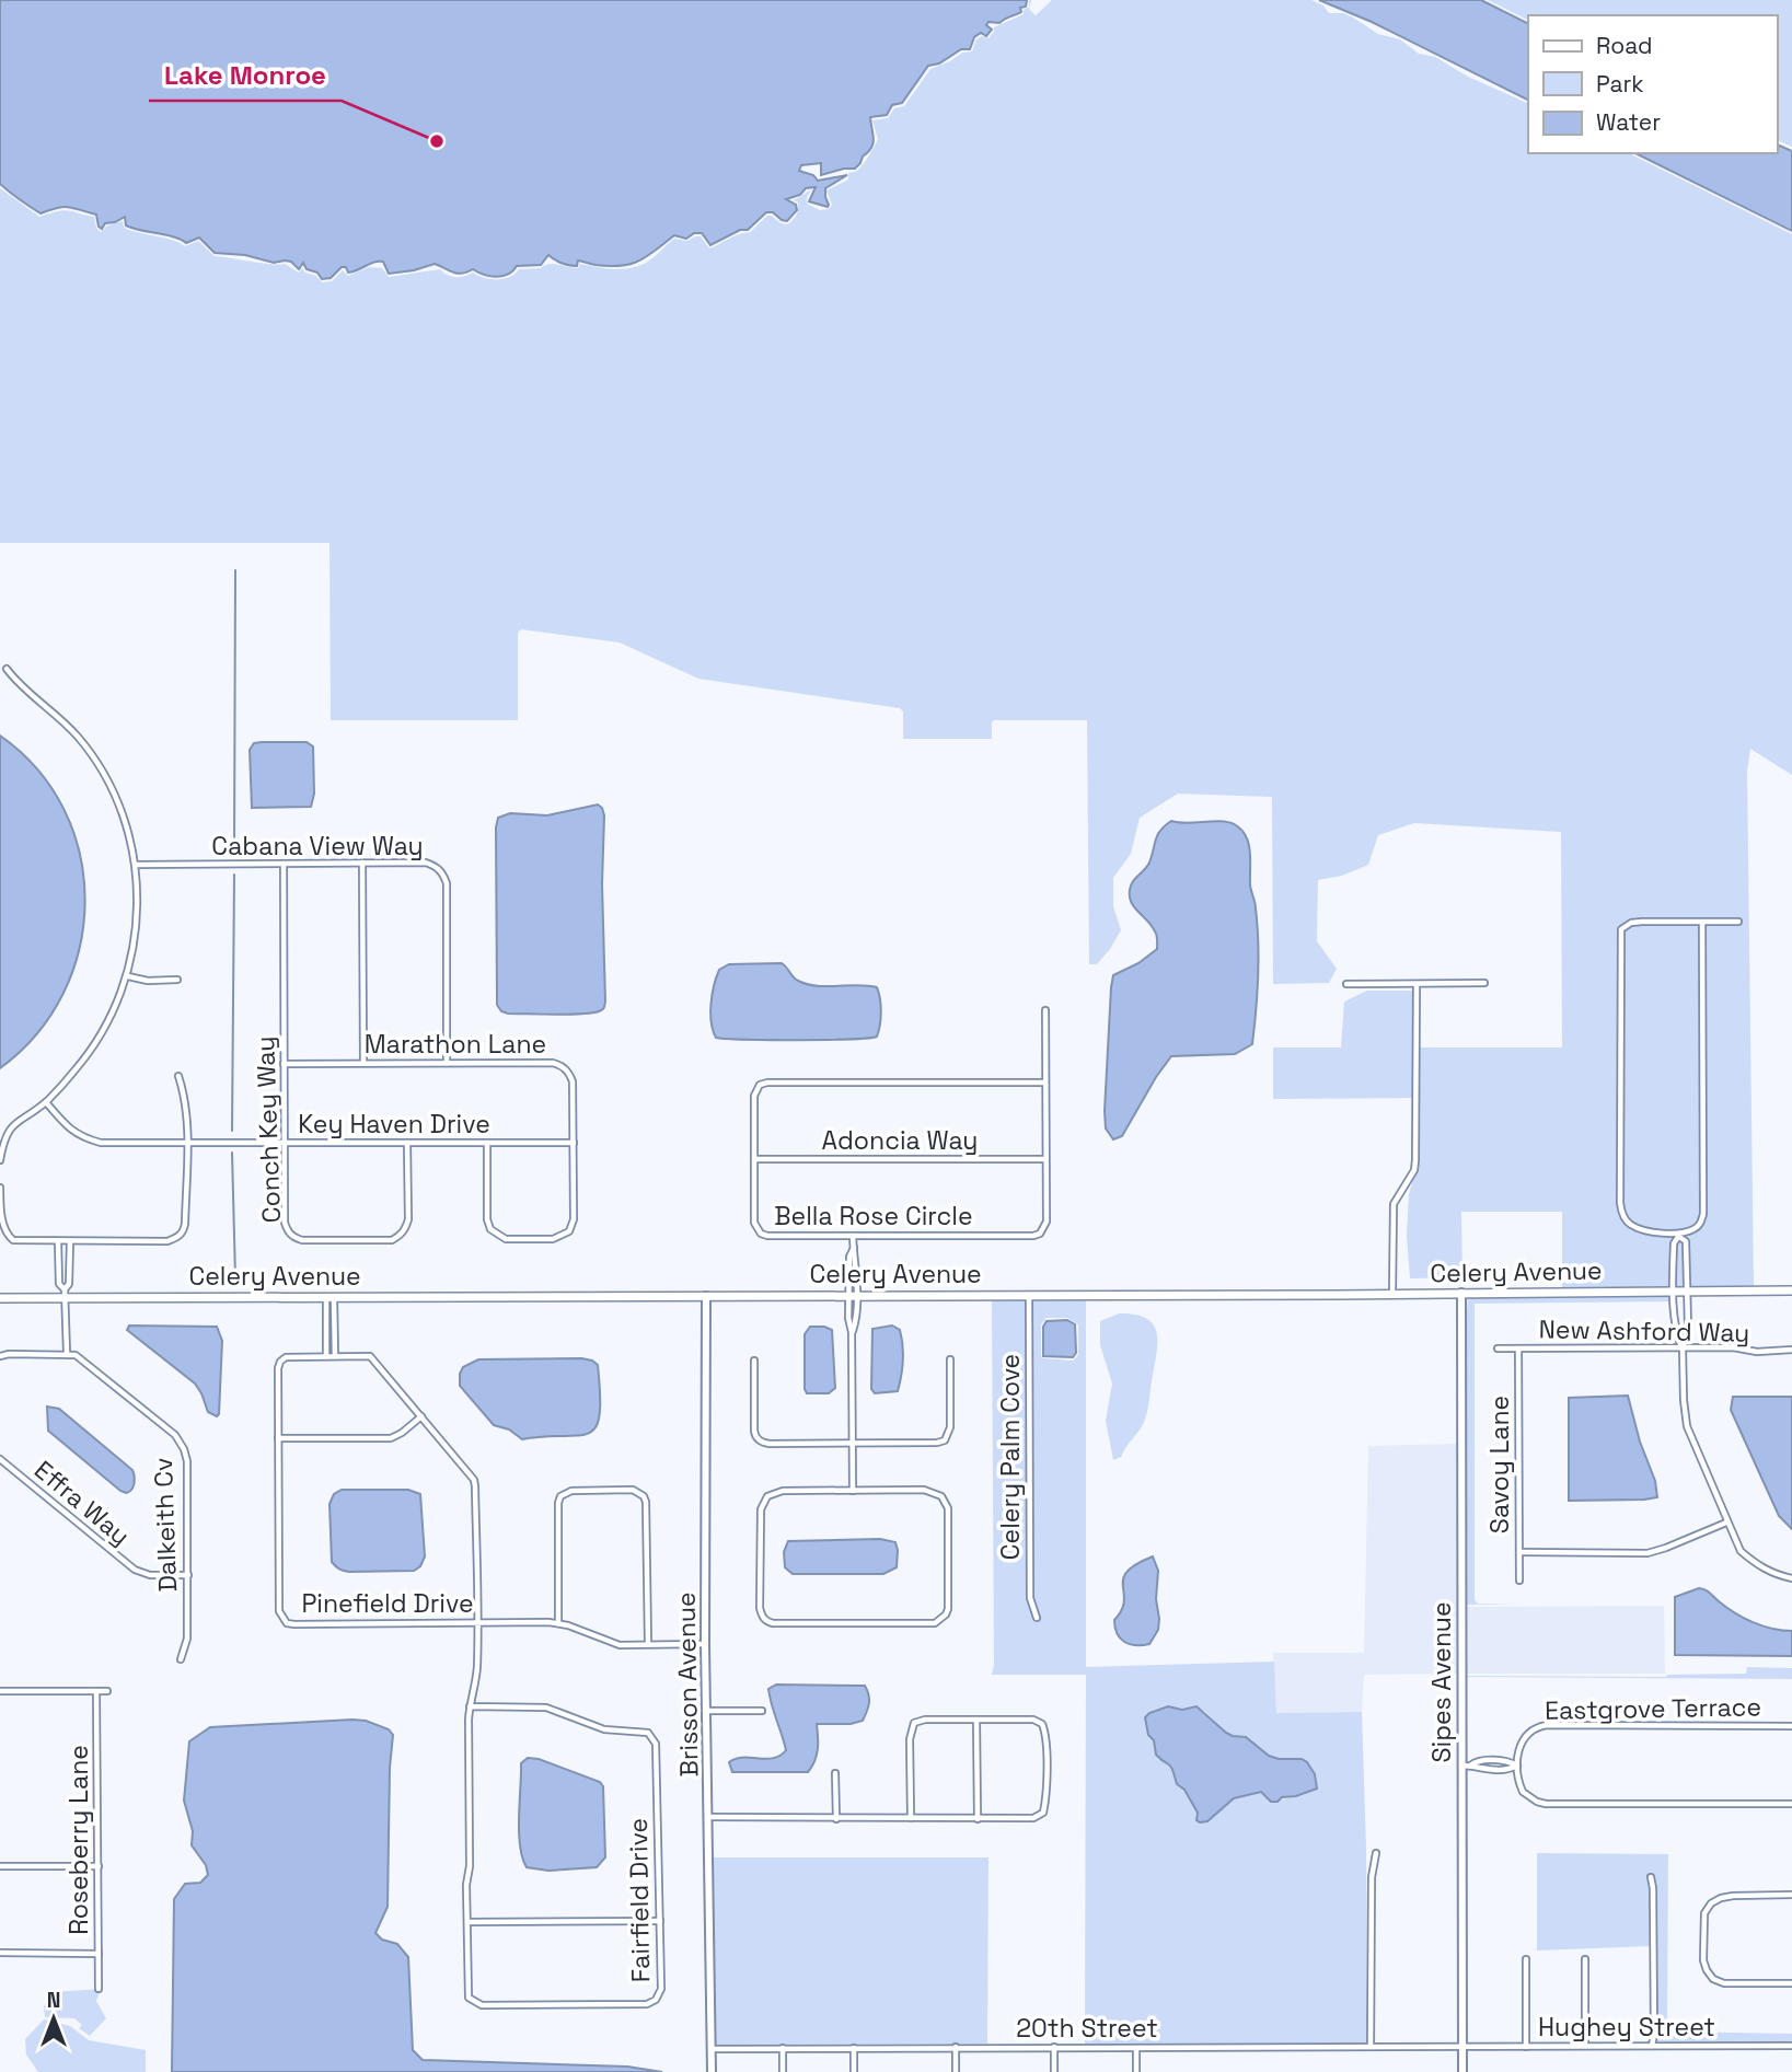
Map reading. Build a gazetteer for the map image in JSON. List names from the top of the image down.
{
  "streets": {
    "main road": ["Celery Avenue"],
    "street": [
      "Cabana View Way",
      "Marathon Lane",
      "Key Haven Drive",
      "Conch Key Way",
      "Adoncia Way",
      "Bella Rose Circle",
      "New Ashford Way",
      "Celery Palm Cove",
      "Savoy Lane",
      "Effra Way",
      "Dalkeith Cv",
      "Pinefield Drive",
      "Sipes Avenue",
      "Brisson Avenue",
      "Eastgrove Terrace",
      "Roseberry Lane",
      "Fairfield Drive",
      "Hughey Street",
      "20th Street"
    ]
  },
  "crossings": [
    ["Cabana View Way", "Marathon Lane"],
    ["Cabana View Way", "Conch Key Way"],
    ["Marathon Lane", "Key Haven Drive"],
    ["Marathon Lane", "Conch Key Way"],
    ["Key Haven Drive", "Conch Key Way"],
    ["Adoncia Way", "Bella Rose Circle"],
    ["Celery Avenue", "Celery Palm Cove"],
    ["Celery Avenue", "Sipes Avenue"],
    ["Celery Avenue", "Brisson Avenue"],
    ["New Ashford Way", "Savoy Lane"],
    ["Effra Way", "Dalkeith Cv"],
    ["Pinefield Drive", "Brisson Avenue"],
    ["Pinefield Drive", "Fairfield Drive"],
    ["Sipes Avenue", "Hughey Street"],
    ["Sipes Avenue", "20th Street"],
    ["Brisson Avenue", "20th Street"],
    ["Hughey Street", "20th Street"]
  ],
  "places": ["Lake Monroe"],
  "legend": ["Road", "Park", "Water"],
  "north": "top"
}
